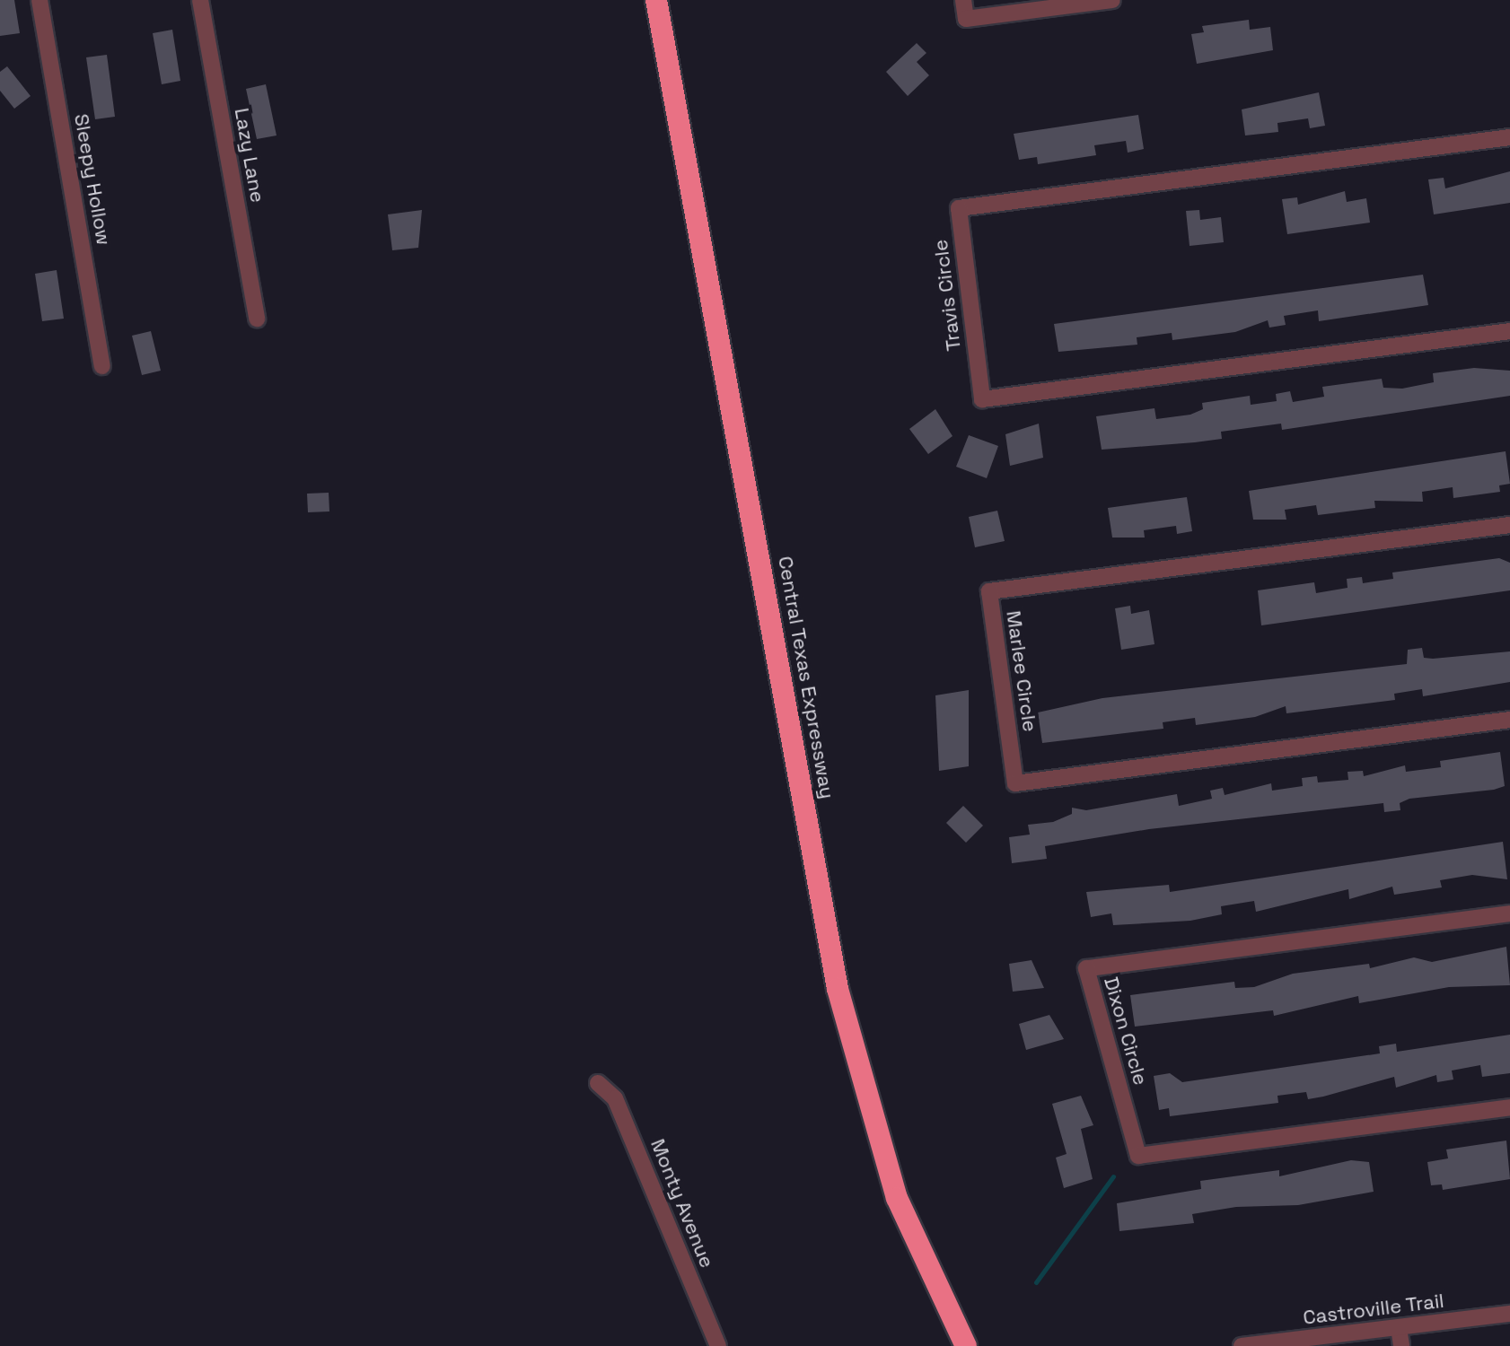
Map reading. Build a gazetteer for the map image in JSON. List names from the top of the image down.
{
  "streets": {
    "highway": ["Central Texas Expressway"],
    "street": [
      "Lazy Lane",
      "Sleepy Hollow",
      "Travis Circle",
      "Marlee Circle",
      "Dixon Circle",
      "Monty Avenue",
      "Castroville Trail"
    ]
  }
}
